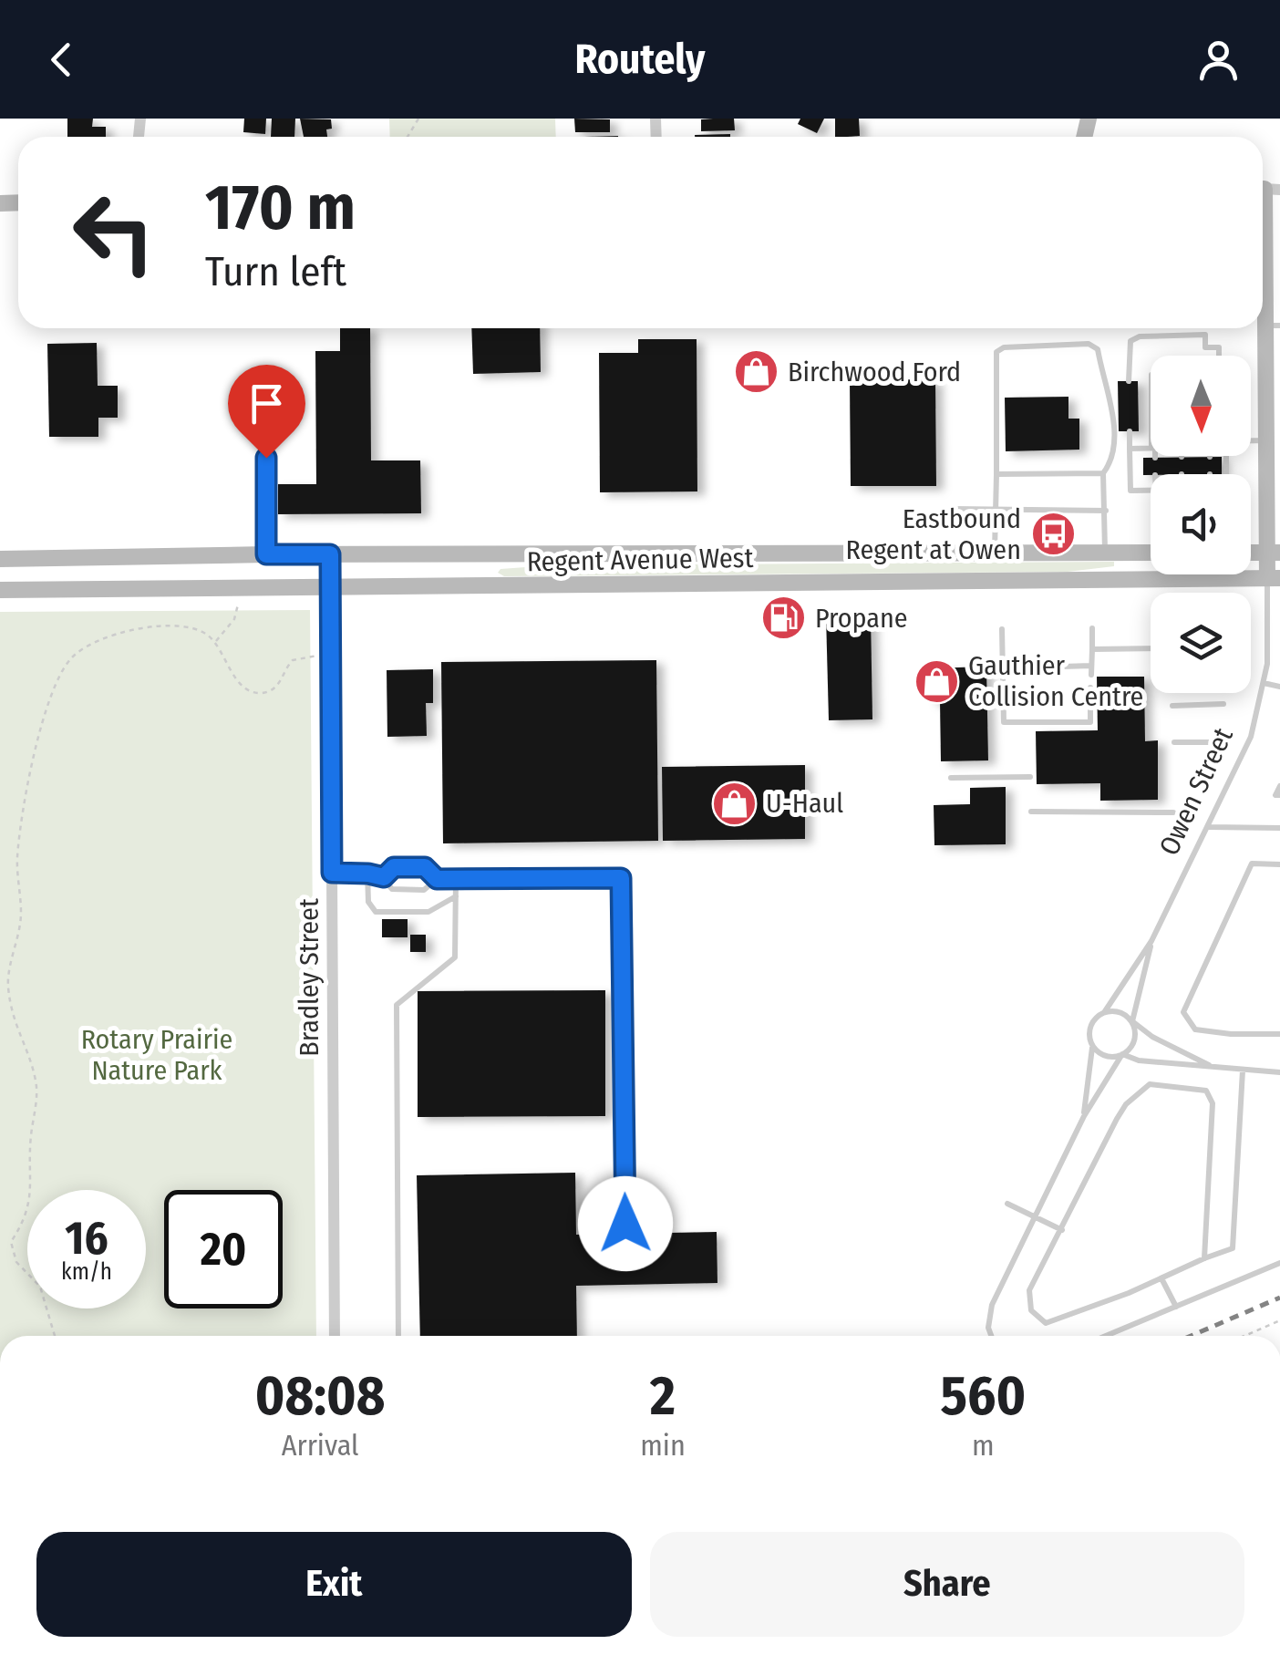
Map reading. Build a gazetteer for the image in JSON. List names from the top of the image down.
{
  "streets": {
    "main road": ["Regent Avenue West", "Owen Street"],
    "street": ["Bradley Street"]
  },
  "crossings": [
    ["Regent Avenue West", "Owen Street"],
    ["Regent Avenue West", "Bradley Street"]
  ],
  "parks": ["Rotary Prairie Nature Park"],
  "places": {
    "shop": ["Birchwood Ford", "Gauthier Collision Centre", "U-Haul"],
    "bus stop": ["Eastbound Regent at Owen"],
    "fuel station": ["Propane"]
  },
  "north": "bottom",
  "page": {
    "header": "Routely",
    "turn": ["170 m", "Turn left"],
    "speed": "16 km/h",
    "limit": "20",
    "eta": [
      "08:08",
      "Arrival",
      "2",
      "min",
      "560",
      "m"
    ],
    "buttons": ["Exit", "Share"]
  }
}
